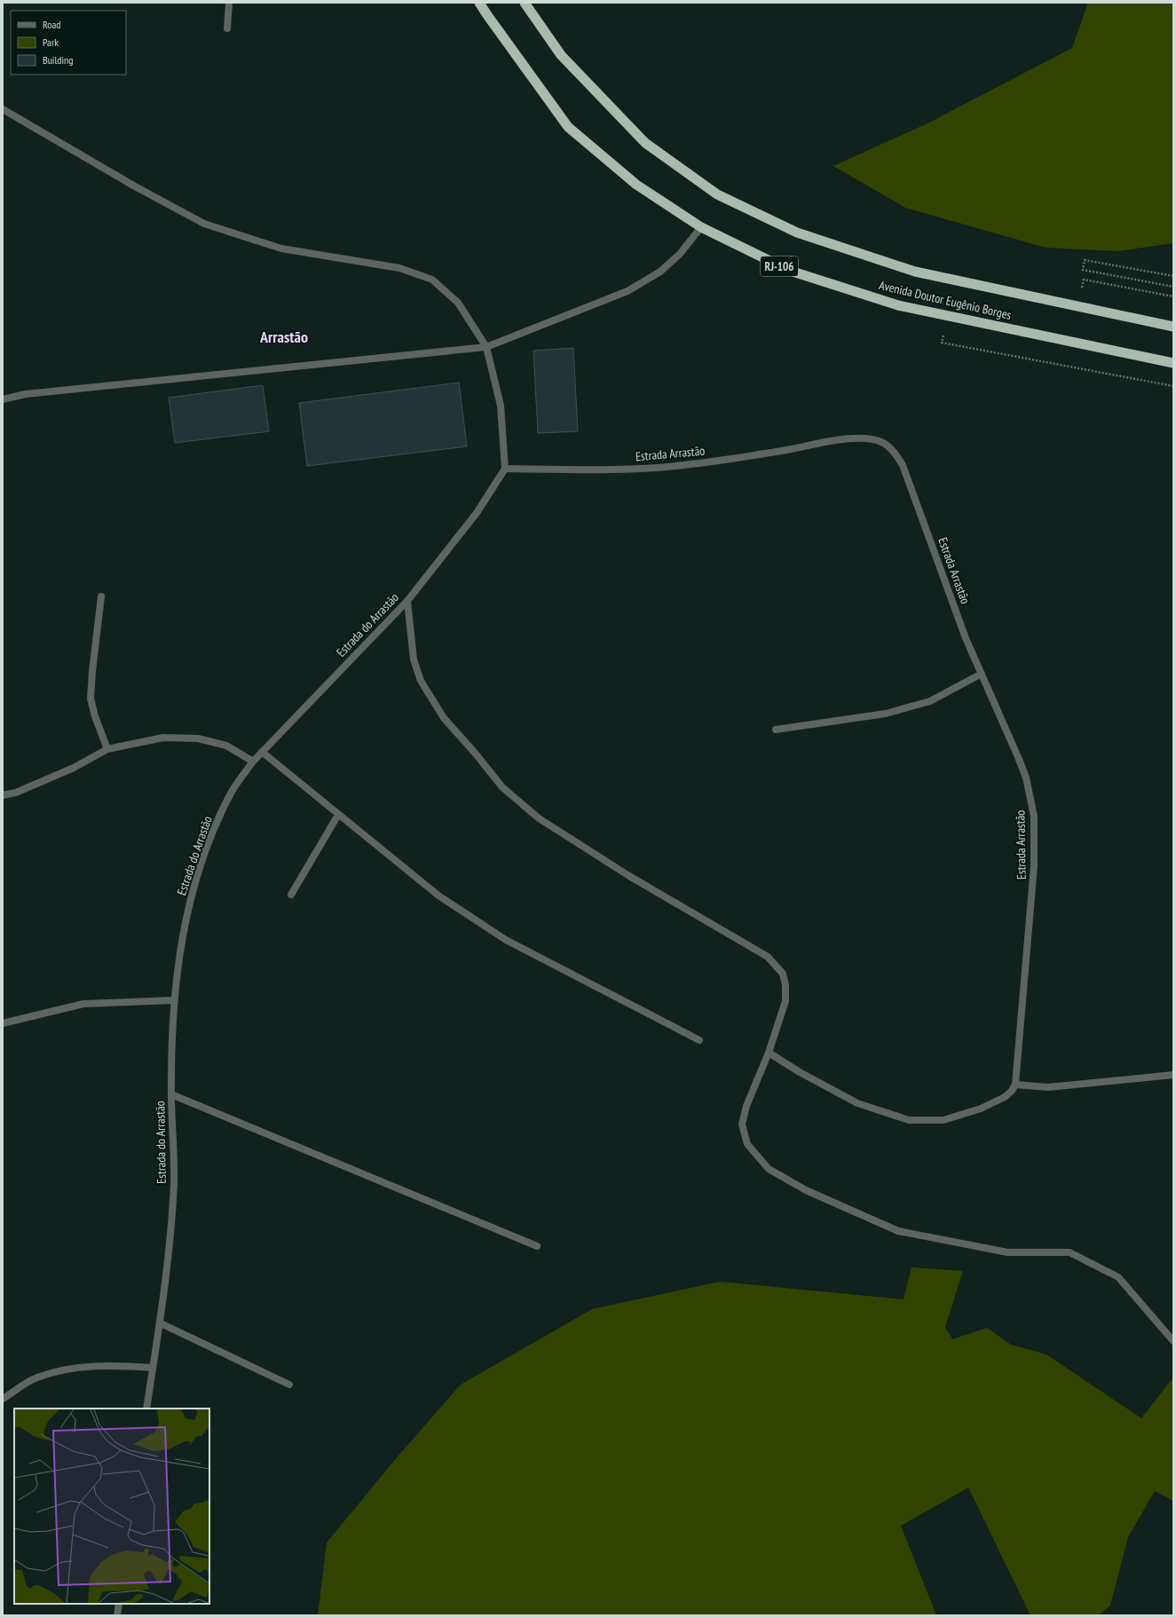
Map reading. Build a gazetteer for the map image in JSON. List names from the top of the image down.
{
  "streets": {
    "highway": ["RJ-106", "Avenida Doutor Eugênio Borges"],
    "street": ["Estrada Arrastão", "Estrada do Arrastão"]
  },
  "crossings": [
    ["Estrada Arrastão", "Estrada do Arrastão"]
  ],
  "districts": ["Arrastão"],
  "legend": ["Road", "Park", "Building"]
}
